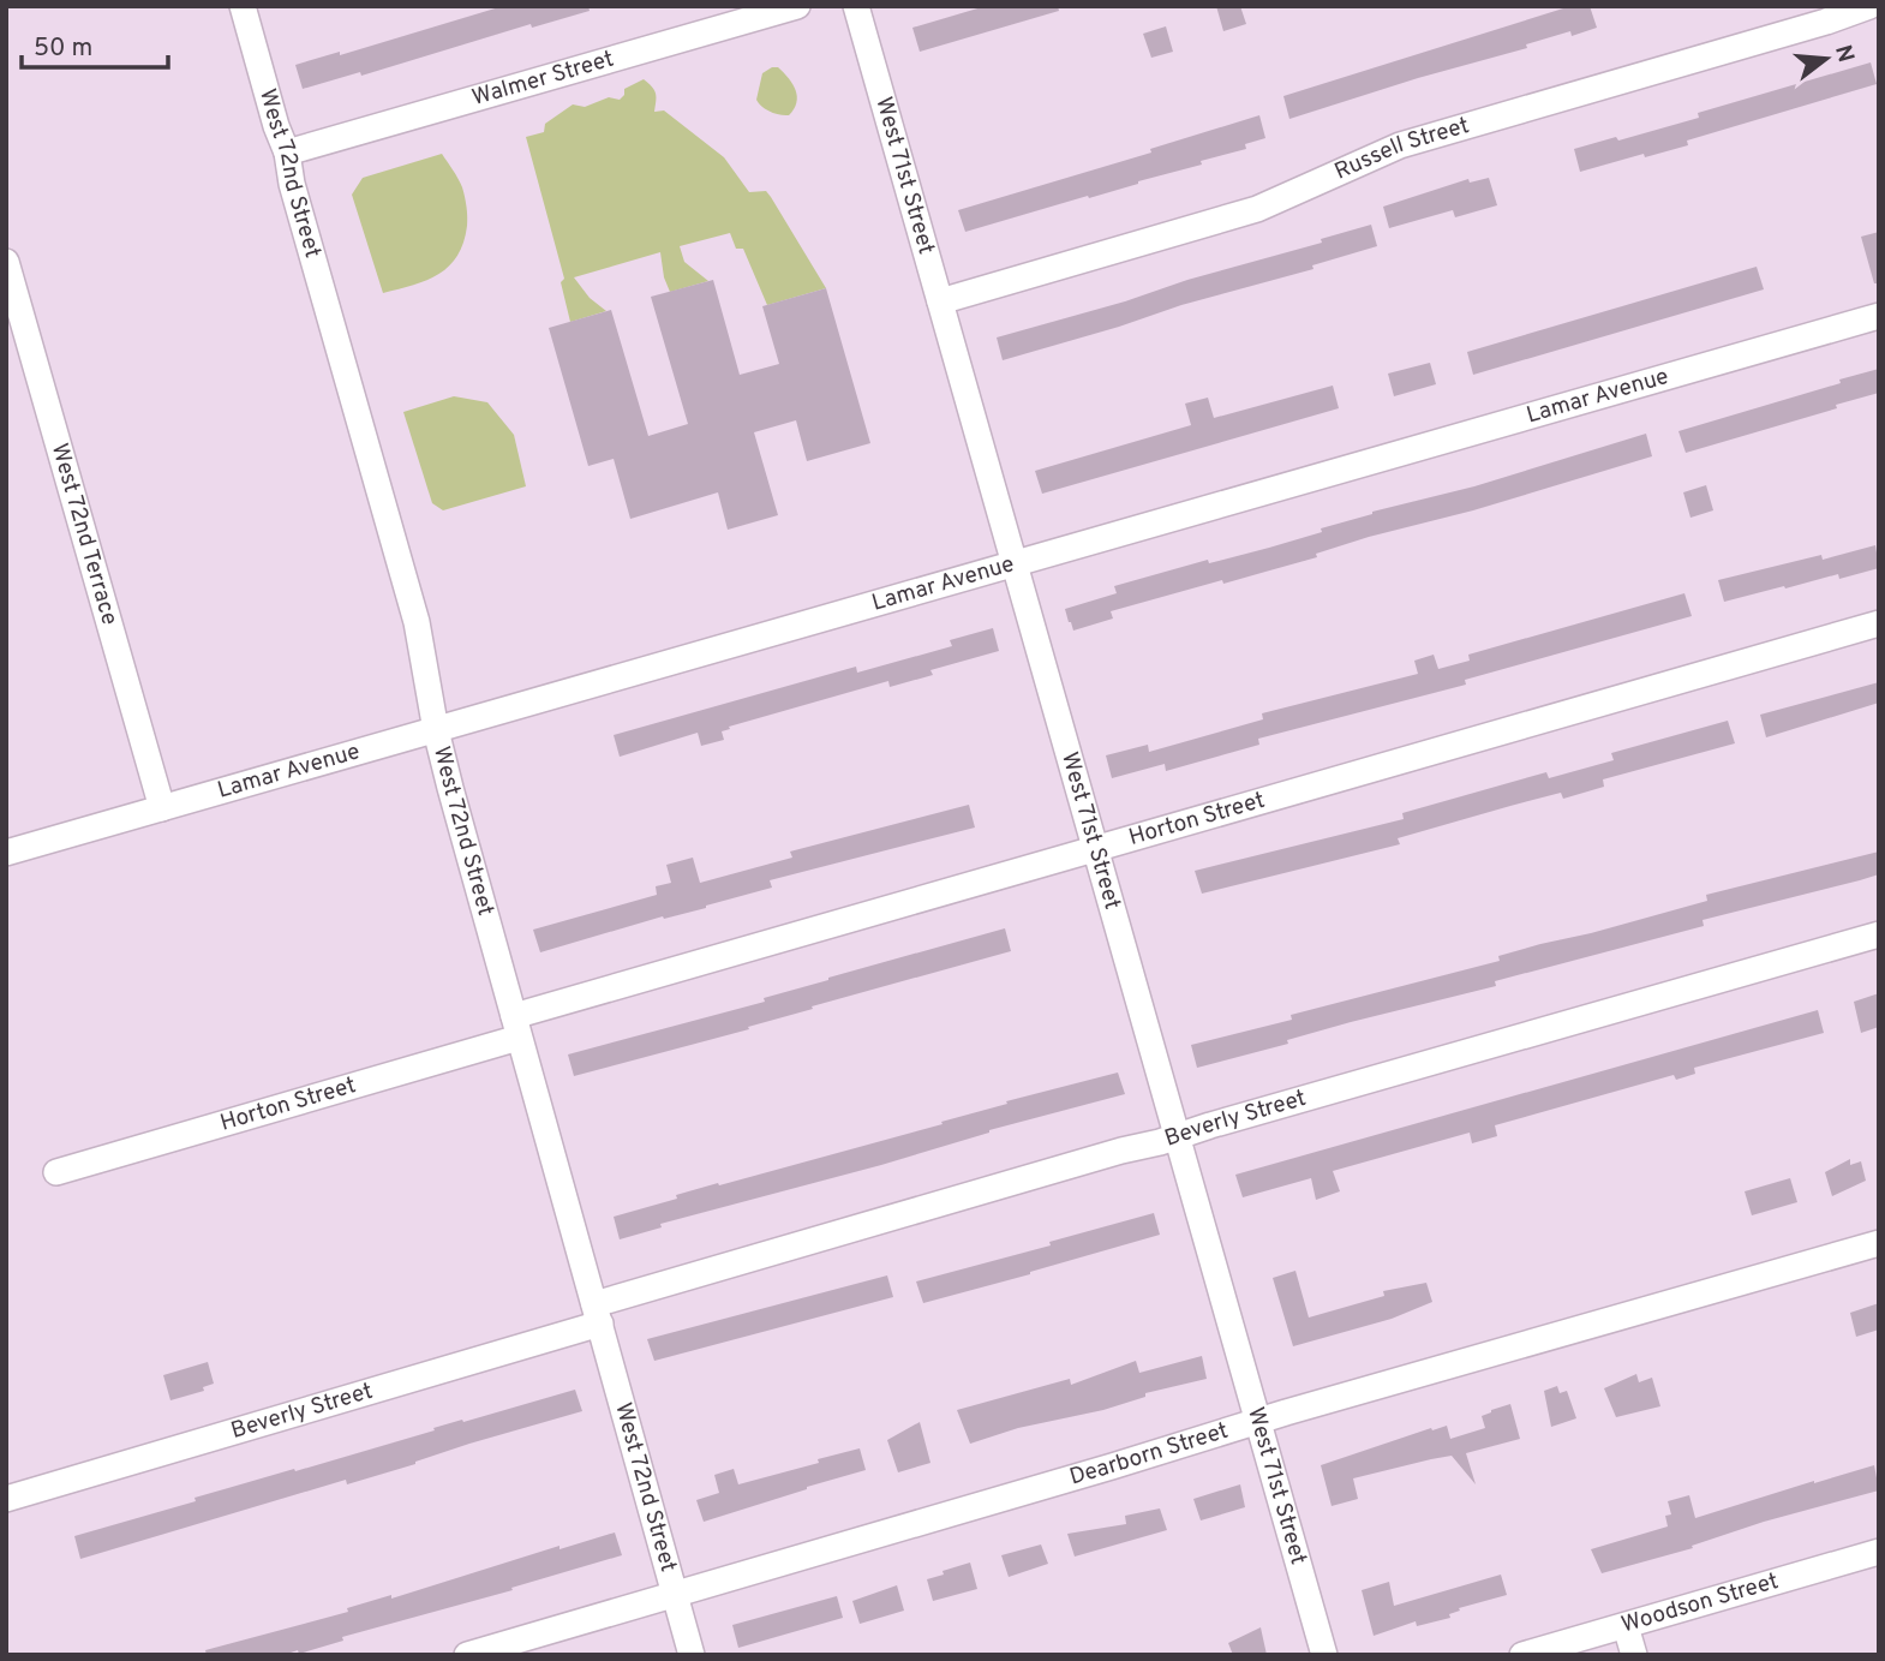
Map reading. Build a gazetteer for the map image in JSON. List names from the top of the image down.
{
  "streets": {
    "street": [
      "Walmer Street",
      "Russell Street",
      "West 72nd Street",
      "West 71st Street",
      "Lamar Avenue",
      "West 72nd Terrace",
      "Horton Street",
      "Beverly Street",
      "Dearborn Street",
      "Woodson Street"
    ]
  },
  "crossings": [
    ["Walmer Street", "West 72nd Street"],
    ["Russell Street", "West 71st Street"],
    ["West 72nd Street", "Lamar Avenue"],
    ["West 72nd Street", "Horton Street"],
    ["West 72nd Street", "Beverly Street"],
    ["West 72nd Street", "Dearborn Street"],
    ["West 71st Street", "Lamar Avenue"],
    ["West 71st Street", "Horton Street"],
    ["West 71st Street", "Beverly Street"],
    ["West 71st Street", "Dearborn Street"],
    ["Lamar Avenue", "West 72nd Terrace"]
  ],
  "scale_bar": "50 m",
  "north": "right"
}
